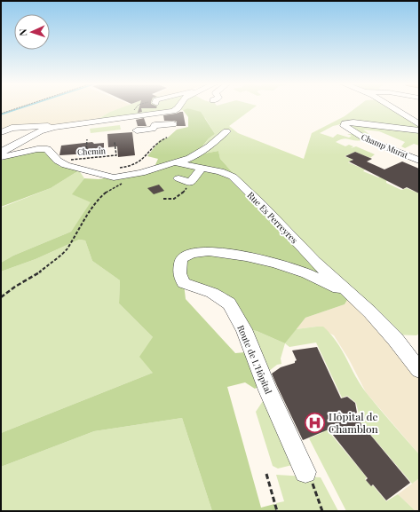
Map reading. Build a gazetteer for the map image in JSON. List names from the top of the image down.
{
  "streets": {
    "street": ["Champ Murat", "Rue Es Perreyres", "Route de L'Hôpital"],
    "path": ["Chemin"]
  },
  "crossings": [
    ["Rue Es Perreyres", "Route de L'Hôpital"]
  ],
  "places": {
    "hospital": ["Hôpital de Chamblon"]
  },
  "north": "left"
}
